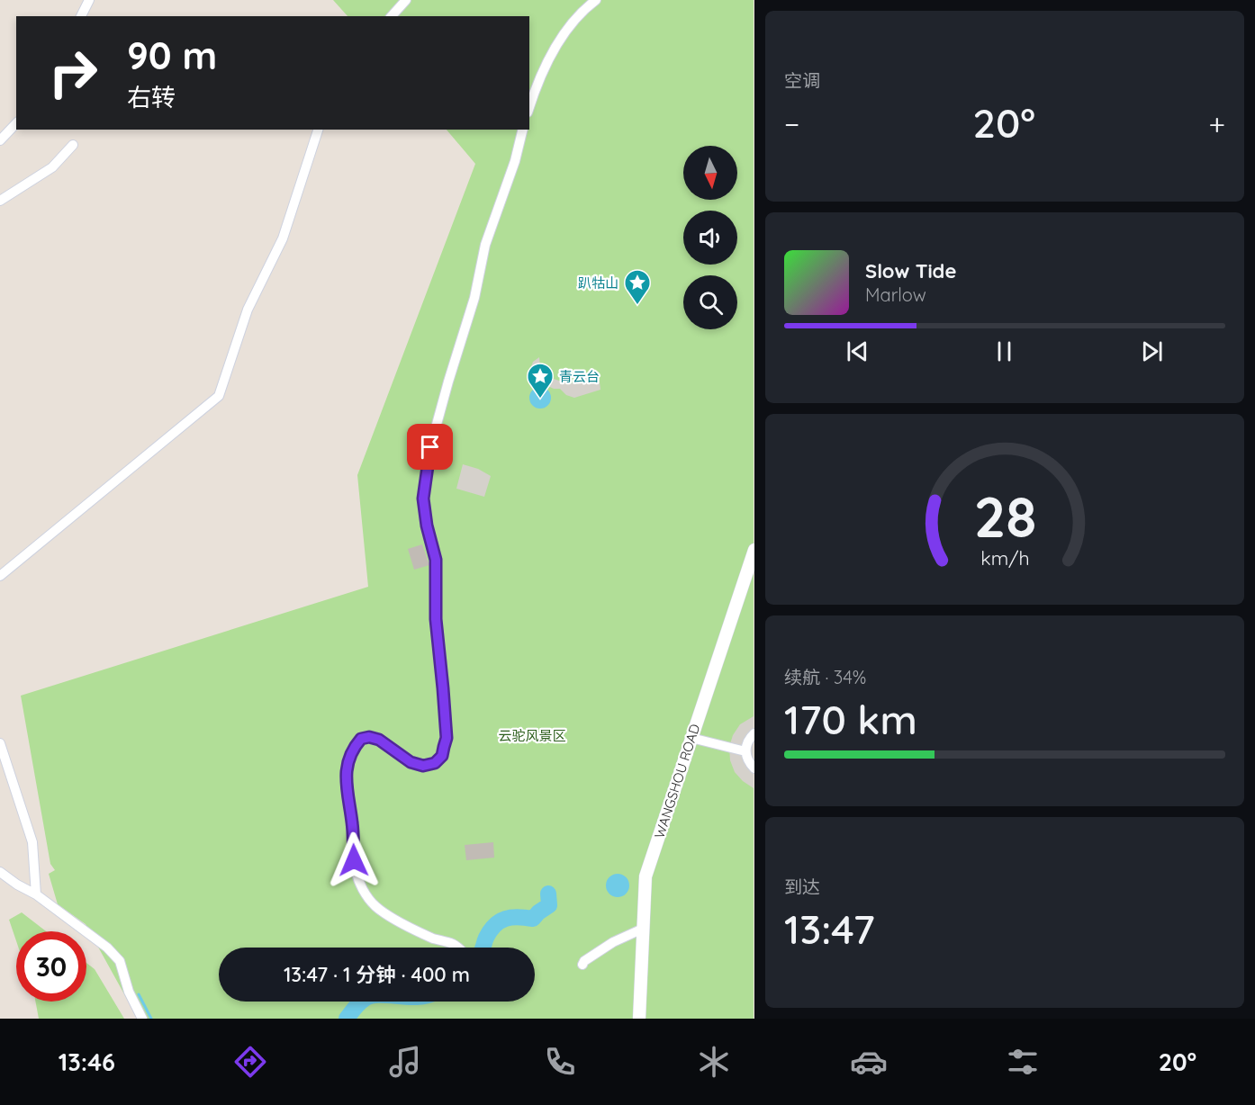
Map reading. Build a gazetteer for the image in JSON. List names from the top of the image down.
{
  "streets": {
    "street": ["WANGSHOU ROAD"]
  },
  "parks": ["云驼风景区"],
  "places": {
    "place": ["趴牯山", "青云台"]
  },
  "north": "bottom",
  "page": {
    "tile": [
      "空调",
      ["续航 · 34%", "170 km"],
      ["到达", "13:47"]
    ],
    "turn": ["90 m", "右转"],
    "heat": ["−", "20°", "+"],
    "song": ["Slow Tide", "Marlow"],
    "limit": "30",
    "trip": "13:47 · 1 分钟 · 400 m",
    "tabs": ["13:46", "20°"],
    "gauge": ["28", "km/h"]
  }
}
